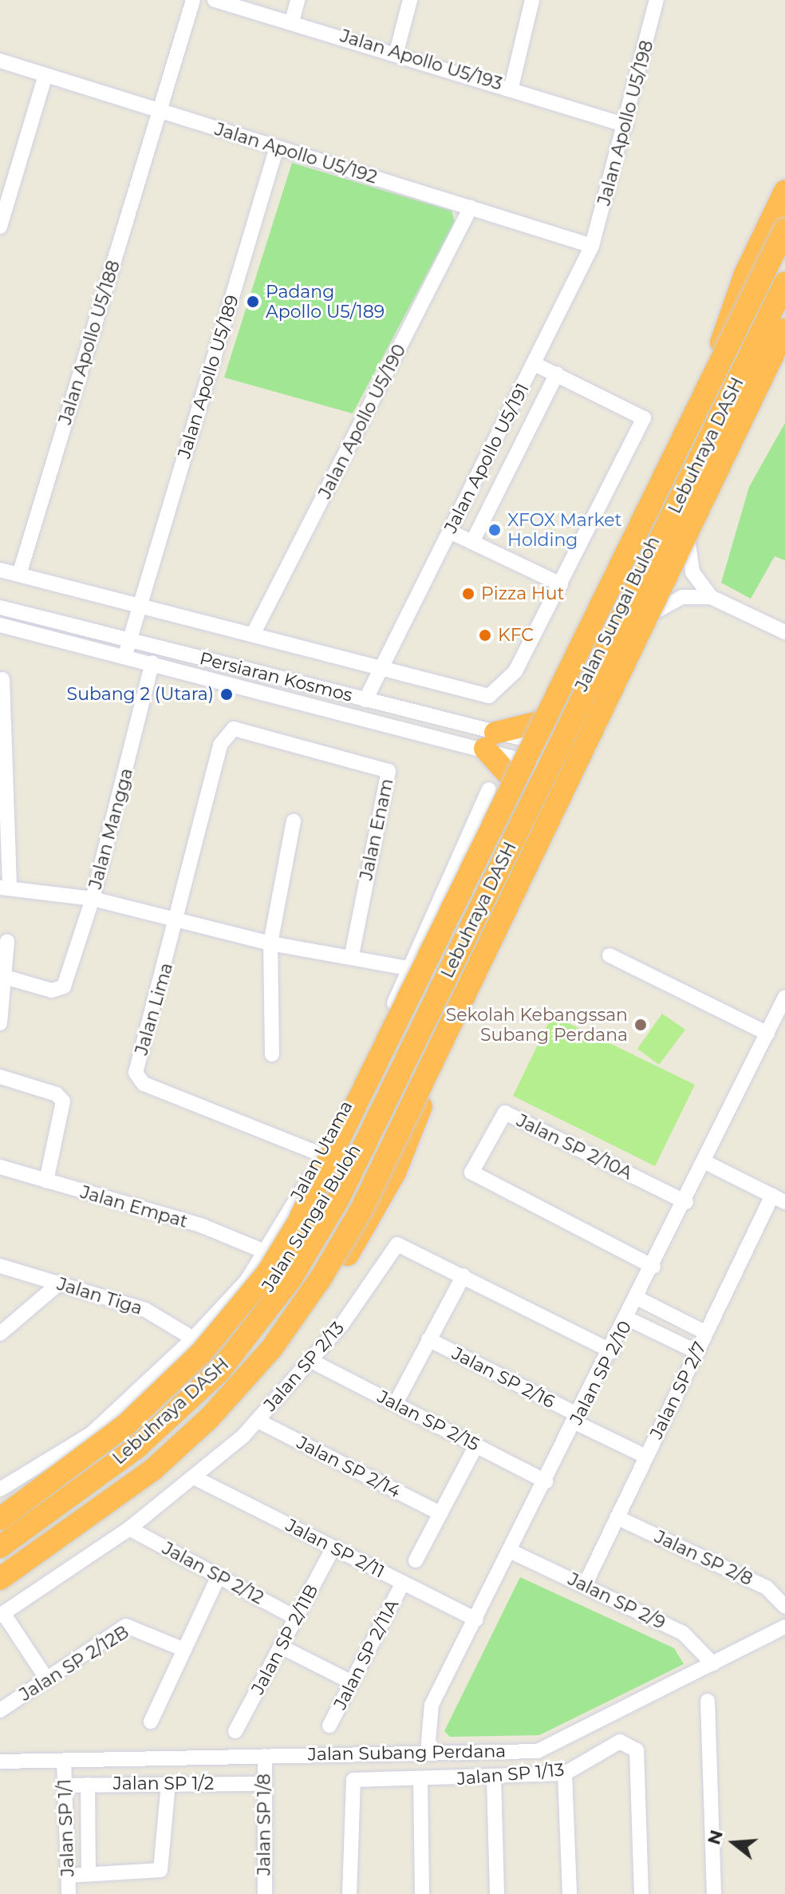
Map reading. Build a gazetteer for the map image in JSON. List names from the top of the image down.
{
  "streets": {
    "highway": ["Lebuhraya DASH", "Jalan Sungai Buloh"],
    "street": [
      "Jalan Apollo U5/193",
      "Jalan Apollo U5/198",
      "Jalan Apollo U5/192",
      "Jalan Apollo U5/188",
      "Jalan Apollo U5/189",
      "Jalan Apollo U5/190",
      "Jalan Apollo U5/191",
      "Persiaran Kosmos",
      "Jalan Mangga",
      "Jalan Enam",
      "Jalan Lima",
      "Jalan SP 2/10A",
      "Jalan Utama",
      "Jalan Empat",
      "Jalan Tiga",
      "Jalan SP 2/13",
      "Jalan SP 2/10",
      "Jalan SP 2/16",
      "Jalan SP 2/7",
      "Jalan SP 2/15",
      "Jalan SP 2/14",
      "Jalan SP 2/11",
      "Jalan SP 2/8",
      "Jalan SP 2/12",
      "Jalan SP 2/9",
      "Jalan SP 2/11B",
      "Jalan SP 2/11A",
      "Jalan SP 2/12B",
      "Jalan Subang Perdana",
      "Jalan SP 1/13",
      "Jalan SP 1/2",
      "Jalan SP 1/8",
      "Jalan SP 1/1"
    ]
  },
  "crossings": [
    ["Jalan Apollo U5/193", "Jalan Apollo U5/198"],
    ["Jalan Apollo U5/198", "Jalan Apollo U5/192"],
    ["Jalan Apollo U5/198", "Jalan Apollo U5/191"],
    ["Jalan Apollo U5/192", "Jalan Apollo U5/188"],
    ["Jalan Apollo U5/192", "Jalan Apollo U5/189"],
    ["Jalan Apollo U5/192", "Jalan Apollo U5/190"],
    ["Jalan Apollo U5/192", "Jalan Apollo U5/191"],
    ["Jalan Apollo U5/189", "Persiaran Kosmos"],
    ["Lebuhraya DASH", "Jalan Sungai Buloh"],
    ["Jalan Apollo U5/191", "Persiaran Kosmos"],
    ["Jalan Sungai Buloh", "Persiaran Kosmos"],
    ["Persiaran Kosmos", "Jalan Mangga"],
    ["Jalan Enam", "Jalan Lima"],
    ["Jalan Lima", "Jalan Utama"],
    ["Jalan SP 2/10A", "Jalan SP 2/10"],
    ["Jalan Utama", "Jalan Empat"],
    ["Jalan Utama", "Jalan Tiga"],
    ["Jalan SP 2/13", "Jalan SP 2/10"],
    ["Jalan SP 2/13", "Jalan SP 2/15"],
    ["Jalan SP 2/13", "Jalan SP 2/14"],
    ["Jalan SP 2/13", "Jalan SP 2/11"],
    ["Jalan SP 2/13", "Jalan SP 2/12"],
    ["Jalan SP 2/10", "Jalan SP 2/16"],
    ["Jalan SP 2/10", "Jalan SP 2/15"],
    ["Jalan SP 2/10", "Jalan SP 2/11"],
    ["Jalan SP 2/10", "Jalan SP 2/9"],
    ["Jalan SP 2/10", "Jalan Subang Perdana"],
    ["Jalan SP 2/16", "Jalan SP 2/7"],
    ["Jalan SP 2/7", "Jalan SP 2/8"],
    ["Jalan SP 2/7", "Jalan SP 2/9"],
    ["Jalan SP 2/11", "Jalan SP 2/11B"],
    ["Jalan SP 2/11", "Jalan SP 2/11A"],
    ["Jalan SP 2/12", "Jalan SP 2/11B"],
    ["Jalan SP 2/9", "Jalan Subang Perdana"],
    ["Jalan Subang Perdana", "Jalan SP 1/8"],
    ["Jalan Subang Perdana", "Jalan SP 1/1"],
    ["Jalan SP 1/2", "Jalan SP 1/8"],
    ["Jalan SP 1/2", "Jalan SP 1/1"]
  ],
  "places": [
    "Padang Apollo U5/189",
    "XFOX Market Holding",
    "Pizza Hut",
    "KFC",
    "Subang 2 (Utara)",
    "Sekolah Kebangssan Subang Perdana"
  ],
  "north": "left"
}
